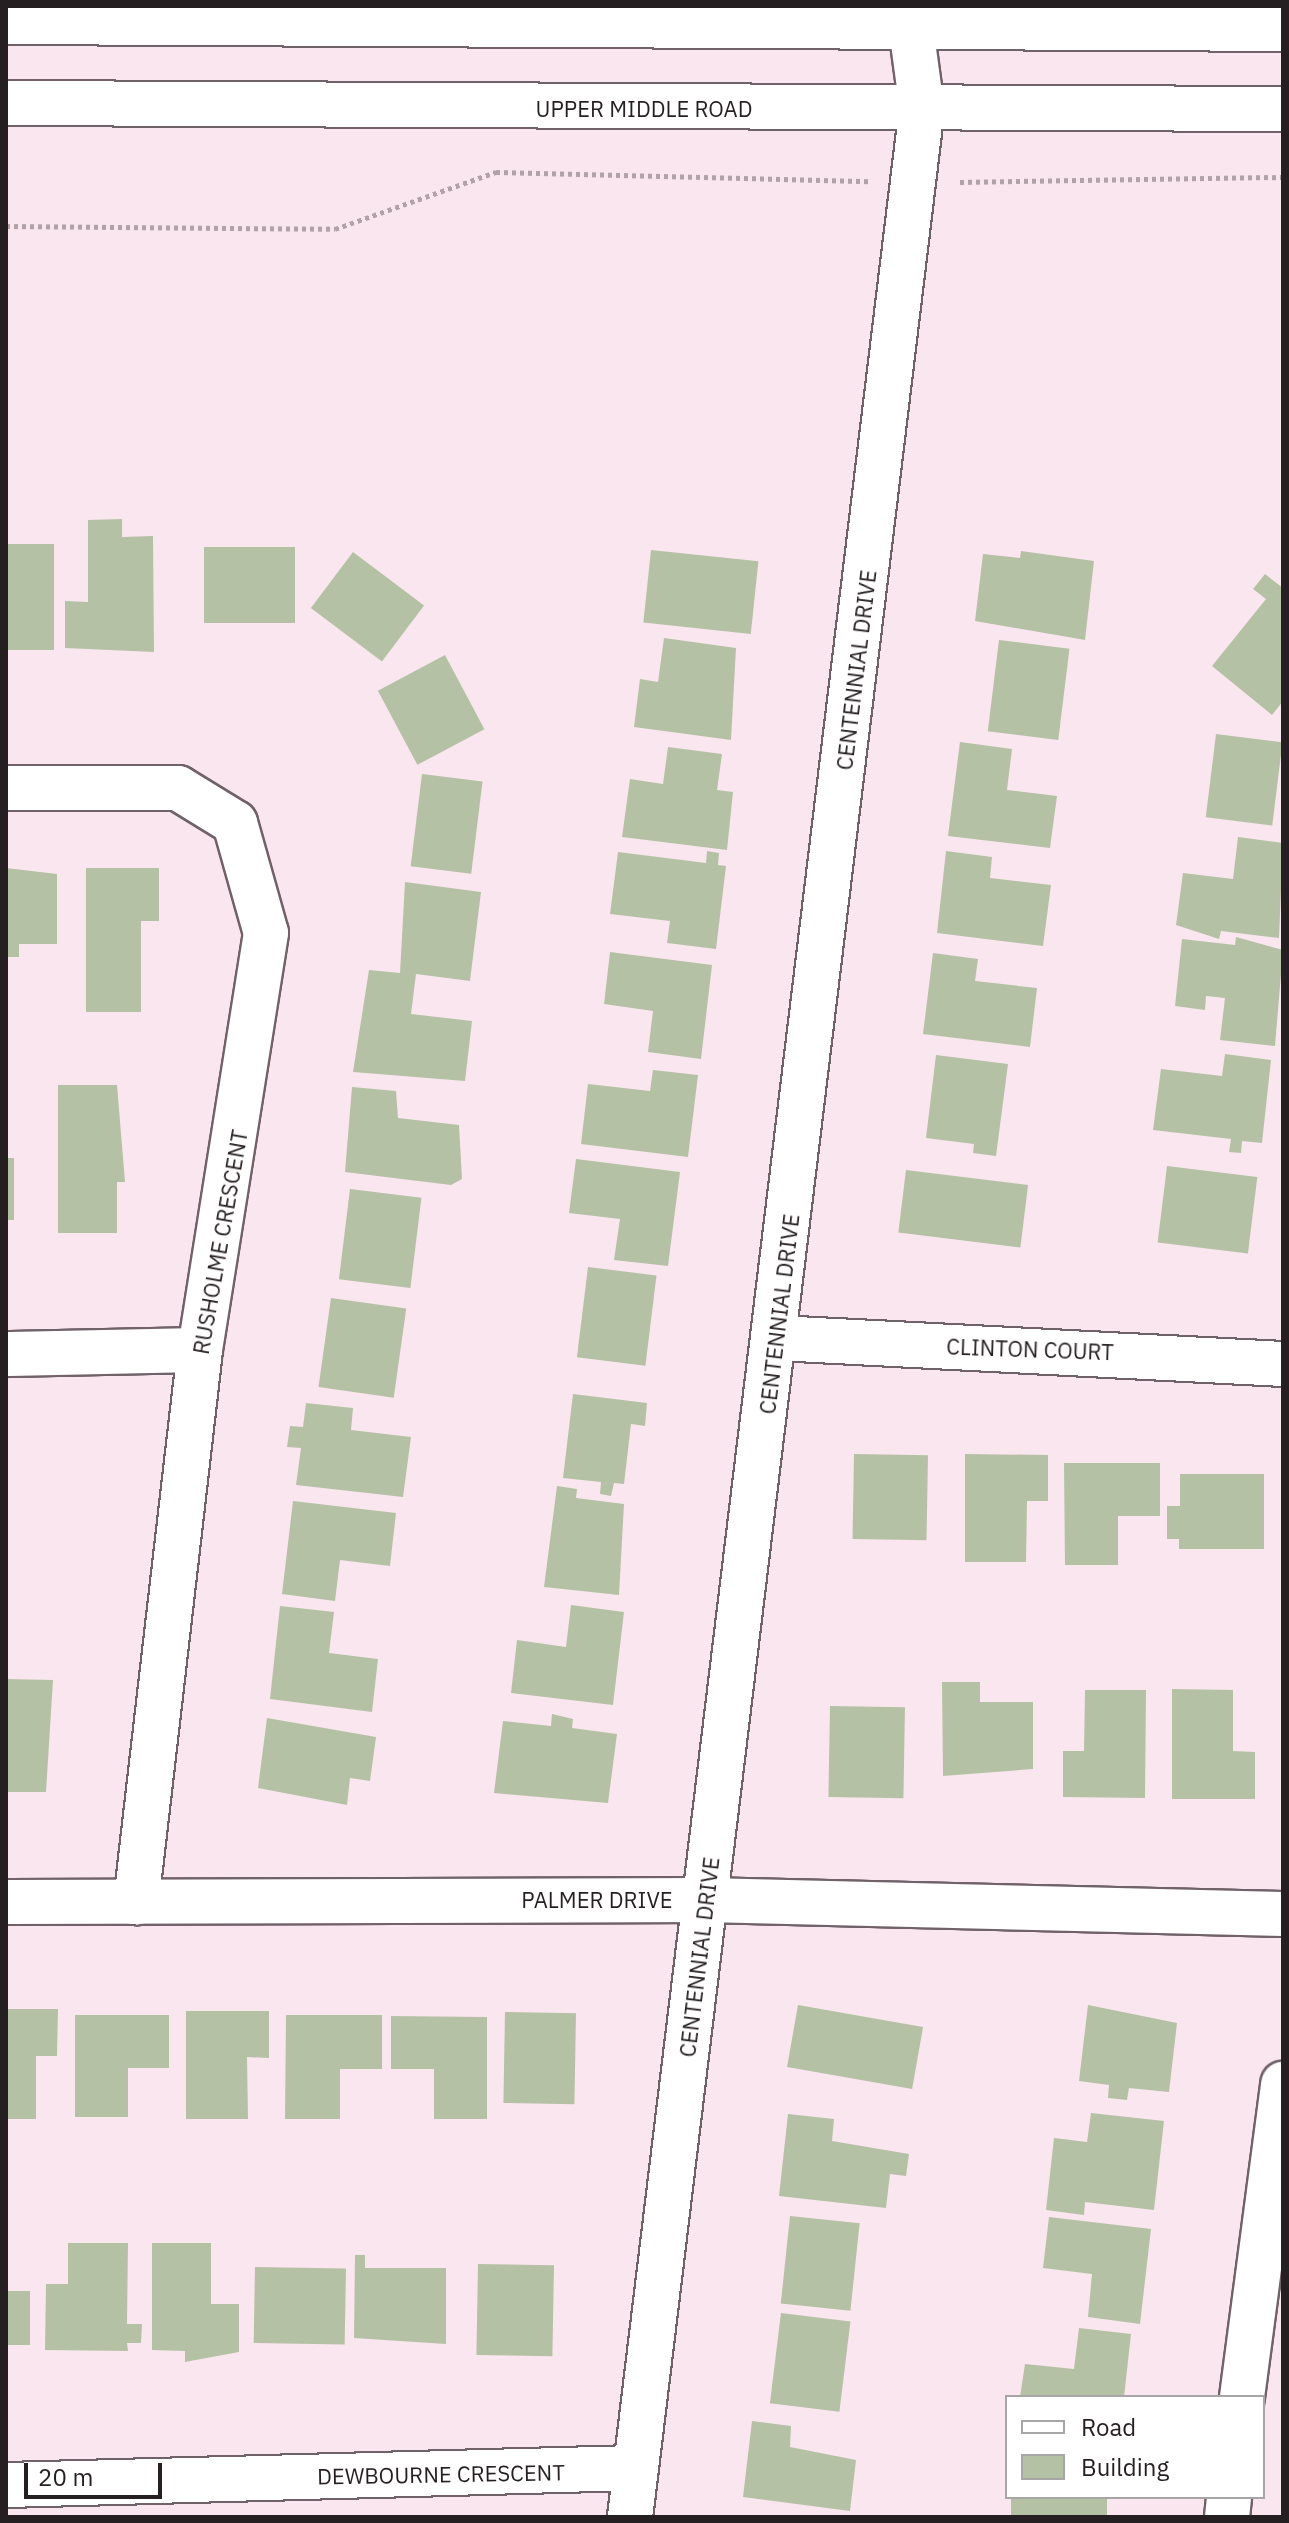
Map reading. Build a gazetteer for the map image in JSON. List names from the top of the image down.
{
  "streets": {
    "street": [
      "UPPER MIDDLE ROAD",
      "CENTENNIAL DRIVE",
      "RUSHOLME CRESCENT",
      "CLINTON COURT",
      "PALMER DRIVE",
      "DEWBOURNE CRESCENT"
    ]
  },
  "crossings": [
    ["UPPER MIDDLE ROAD", "CENTENNIAL DRIVE"],
    ["CENTENNIAL DRIVE", "CLINTON COURT"],
    ["CENTENNIAL DRIVE", "PALMER DRIVE"],
    ["CENTENNIAL DRIVE", "DEWBOURNE CRESCENT"],
    ["RUSHOLME CRESCENT", "PALMER DRIVE"]
  ],
  "legend": ["Road", "Building"],
  "scale_bar": "20 m"
}
